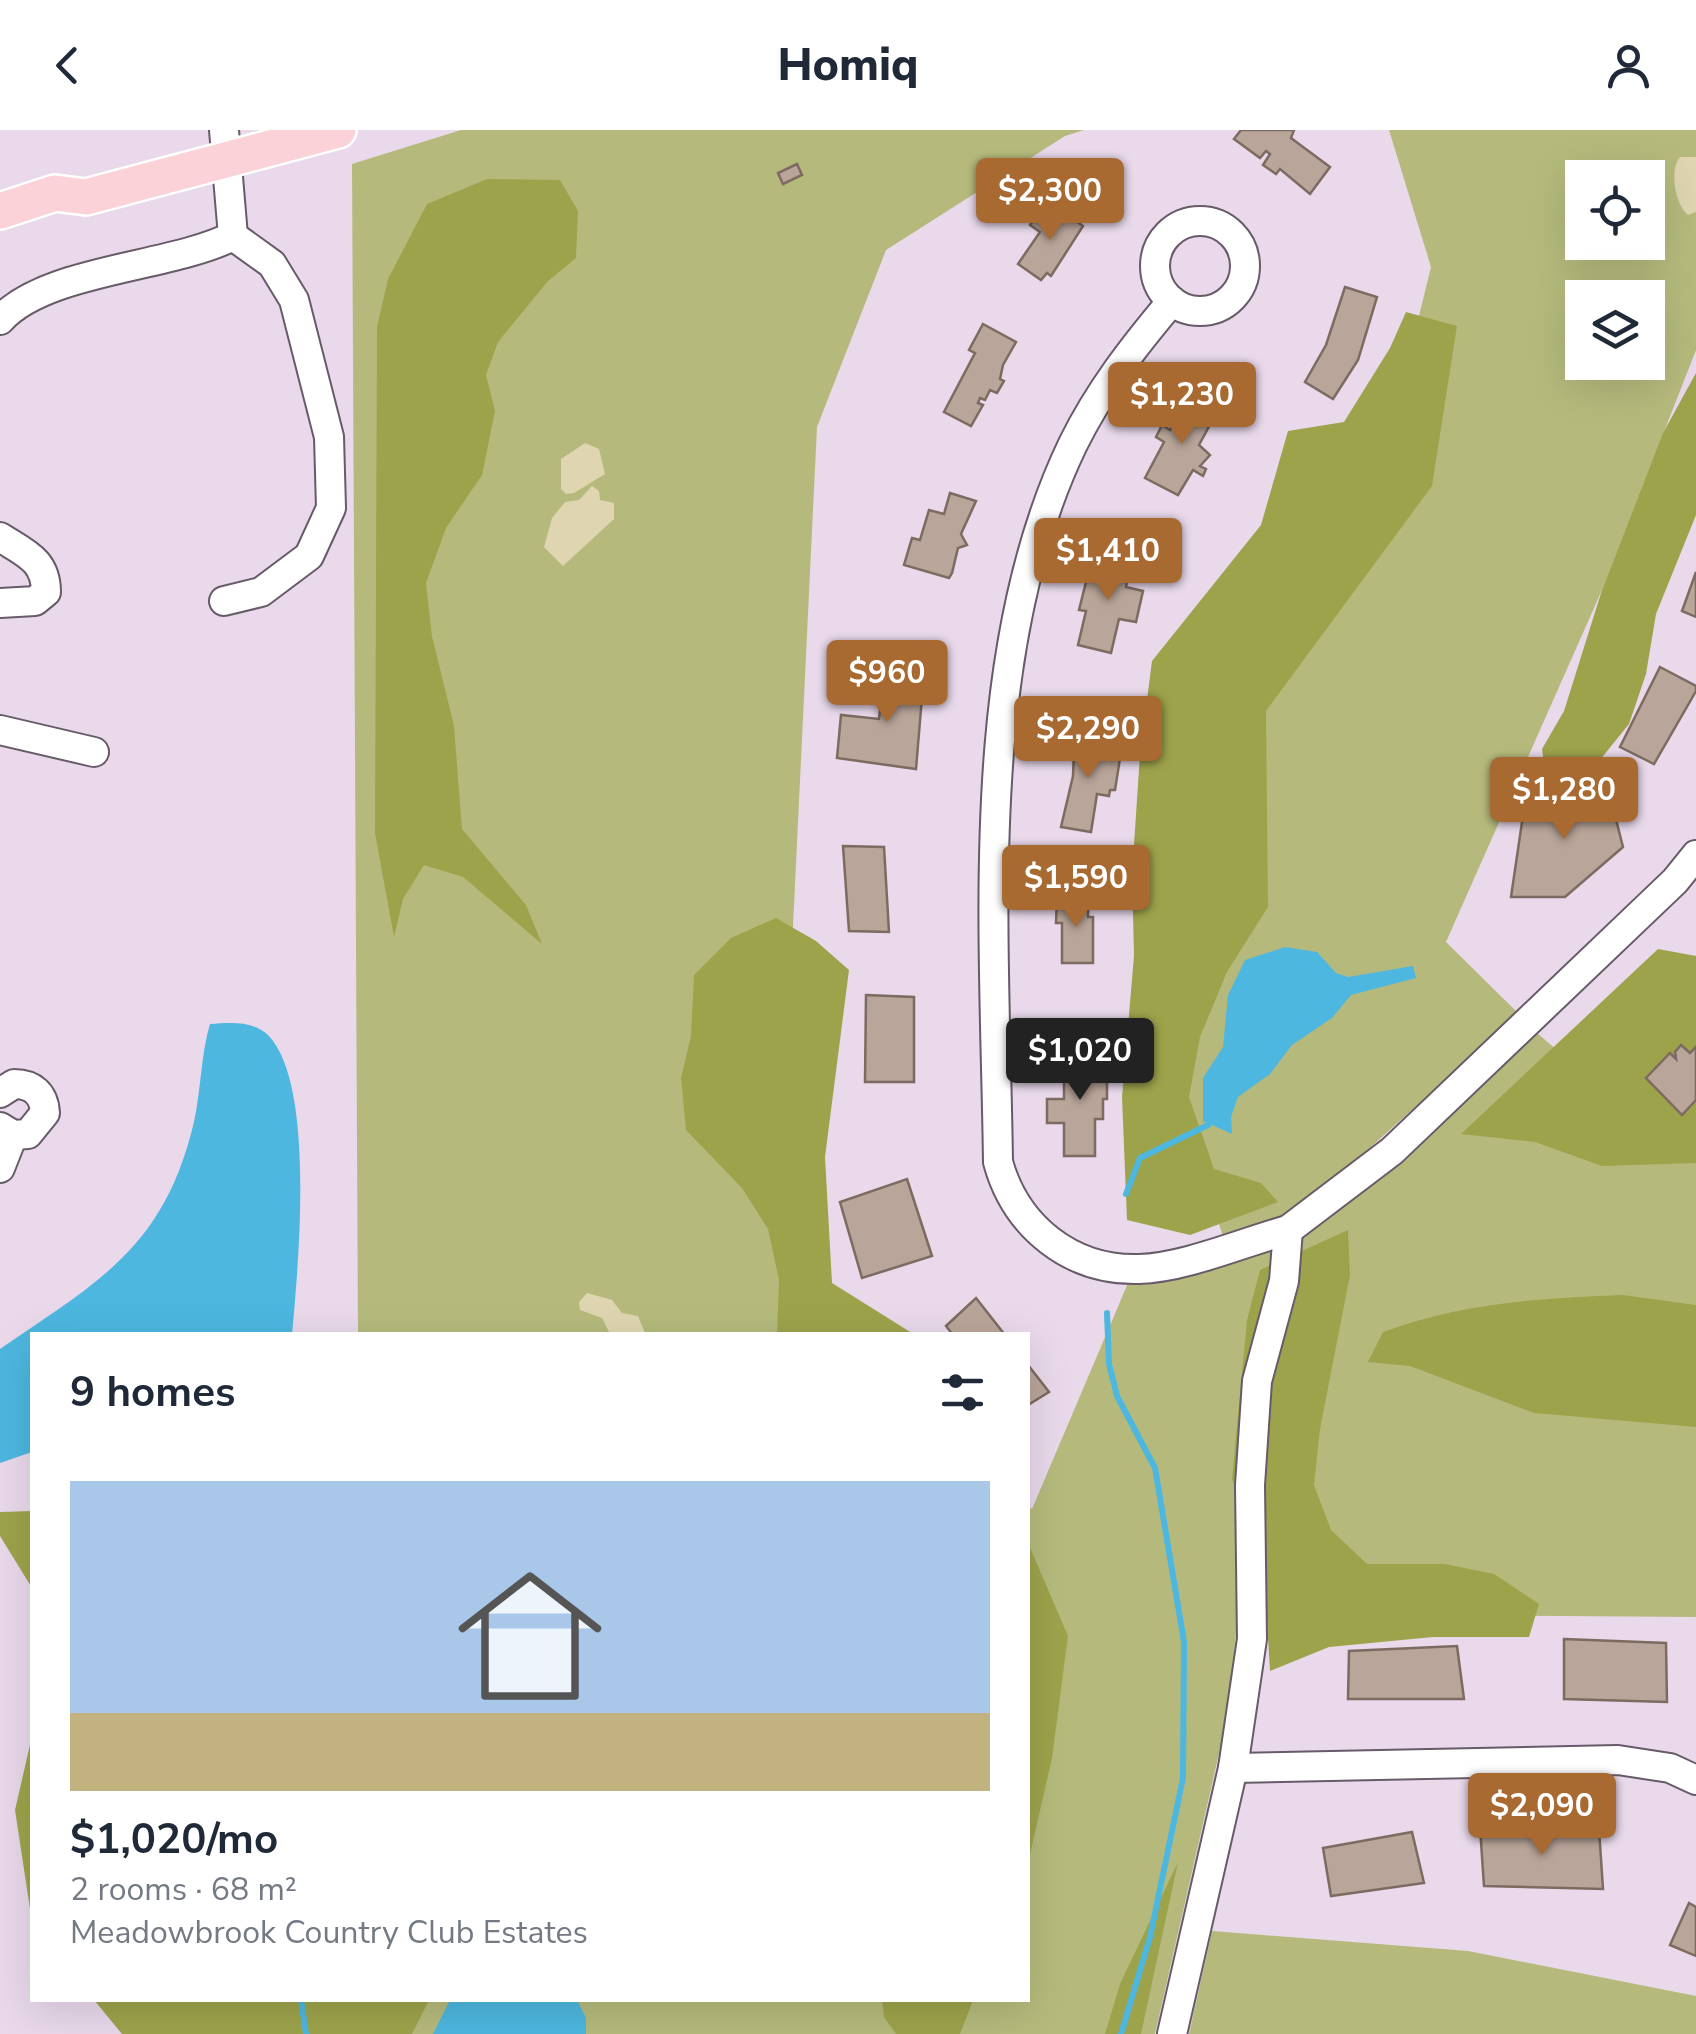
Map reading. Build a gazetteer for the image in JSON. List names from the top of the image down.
{
  "page": {
    "header": "Homiq",
    "price": [
      "$2,300",
      "$1,230",
      "$1,410",
      "$960",
      "$2,290",
      "$1,280",
      "$1,590",
      "$1,020",
      "$2,090"
    ],
    "heading": "9 homes",
    "list": [
      {
        "name": "$1,020/mo",
        "note": "2 rooms · 68 m² · Meadowbrook Country Club Estates"
      }
    ]
  }
}
